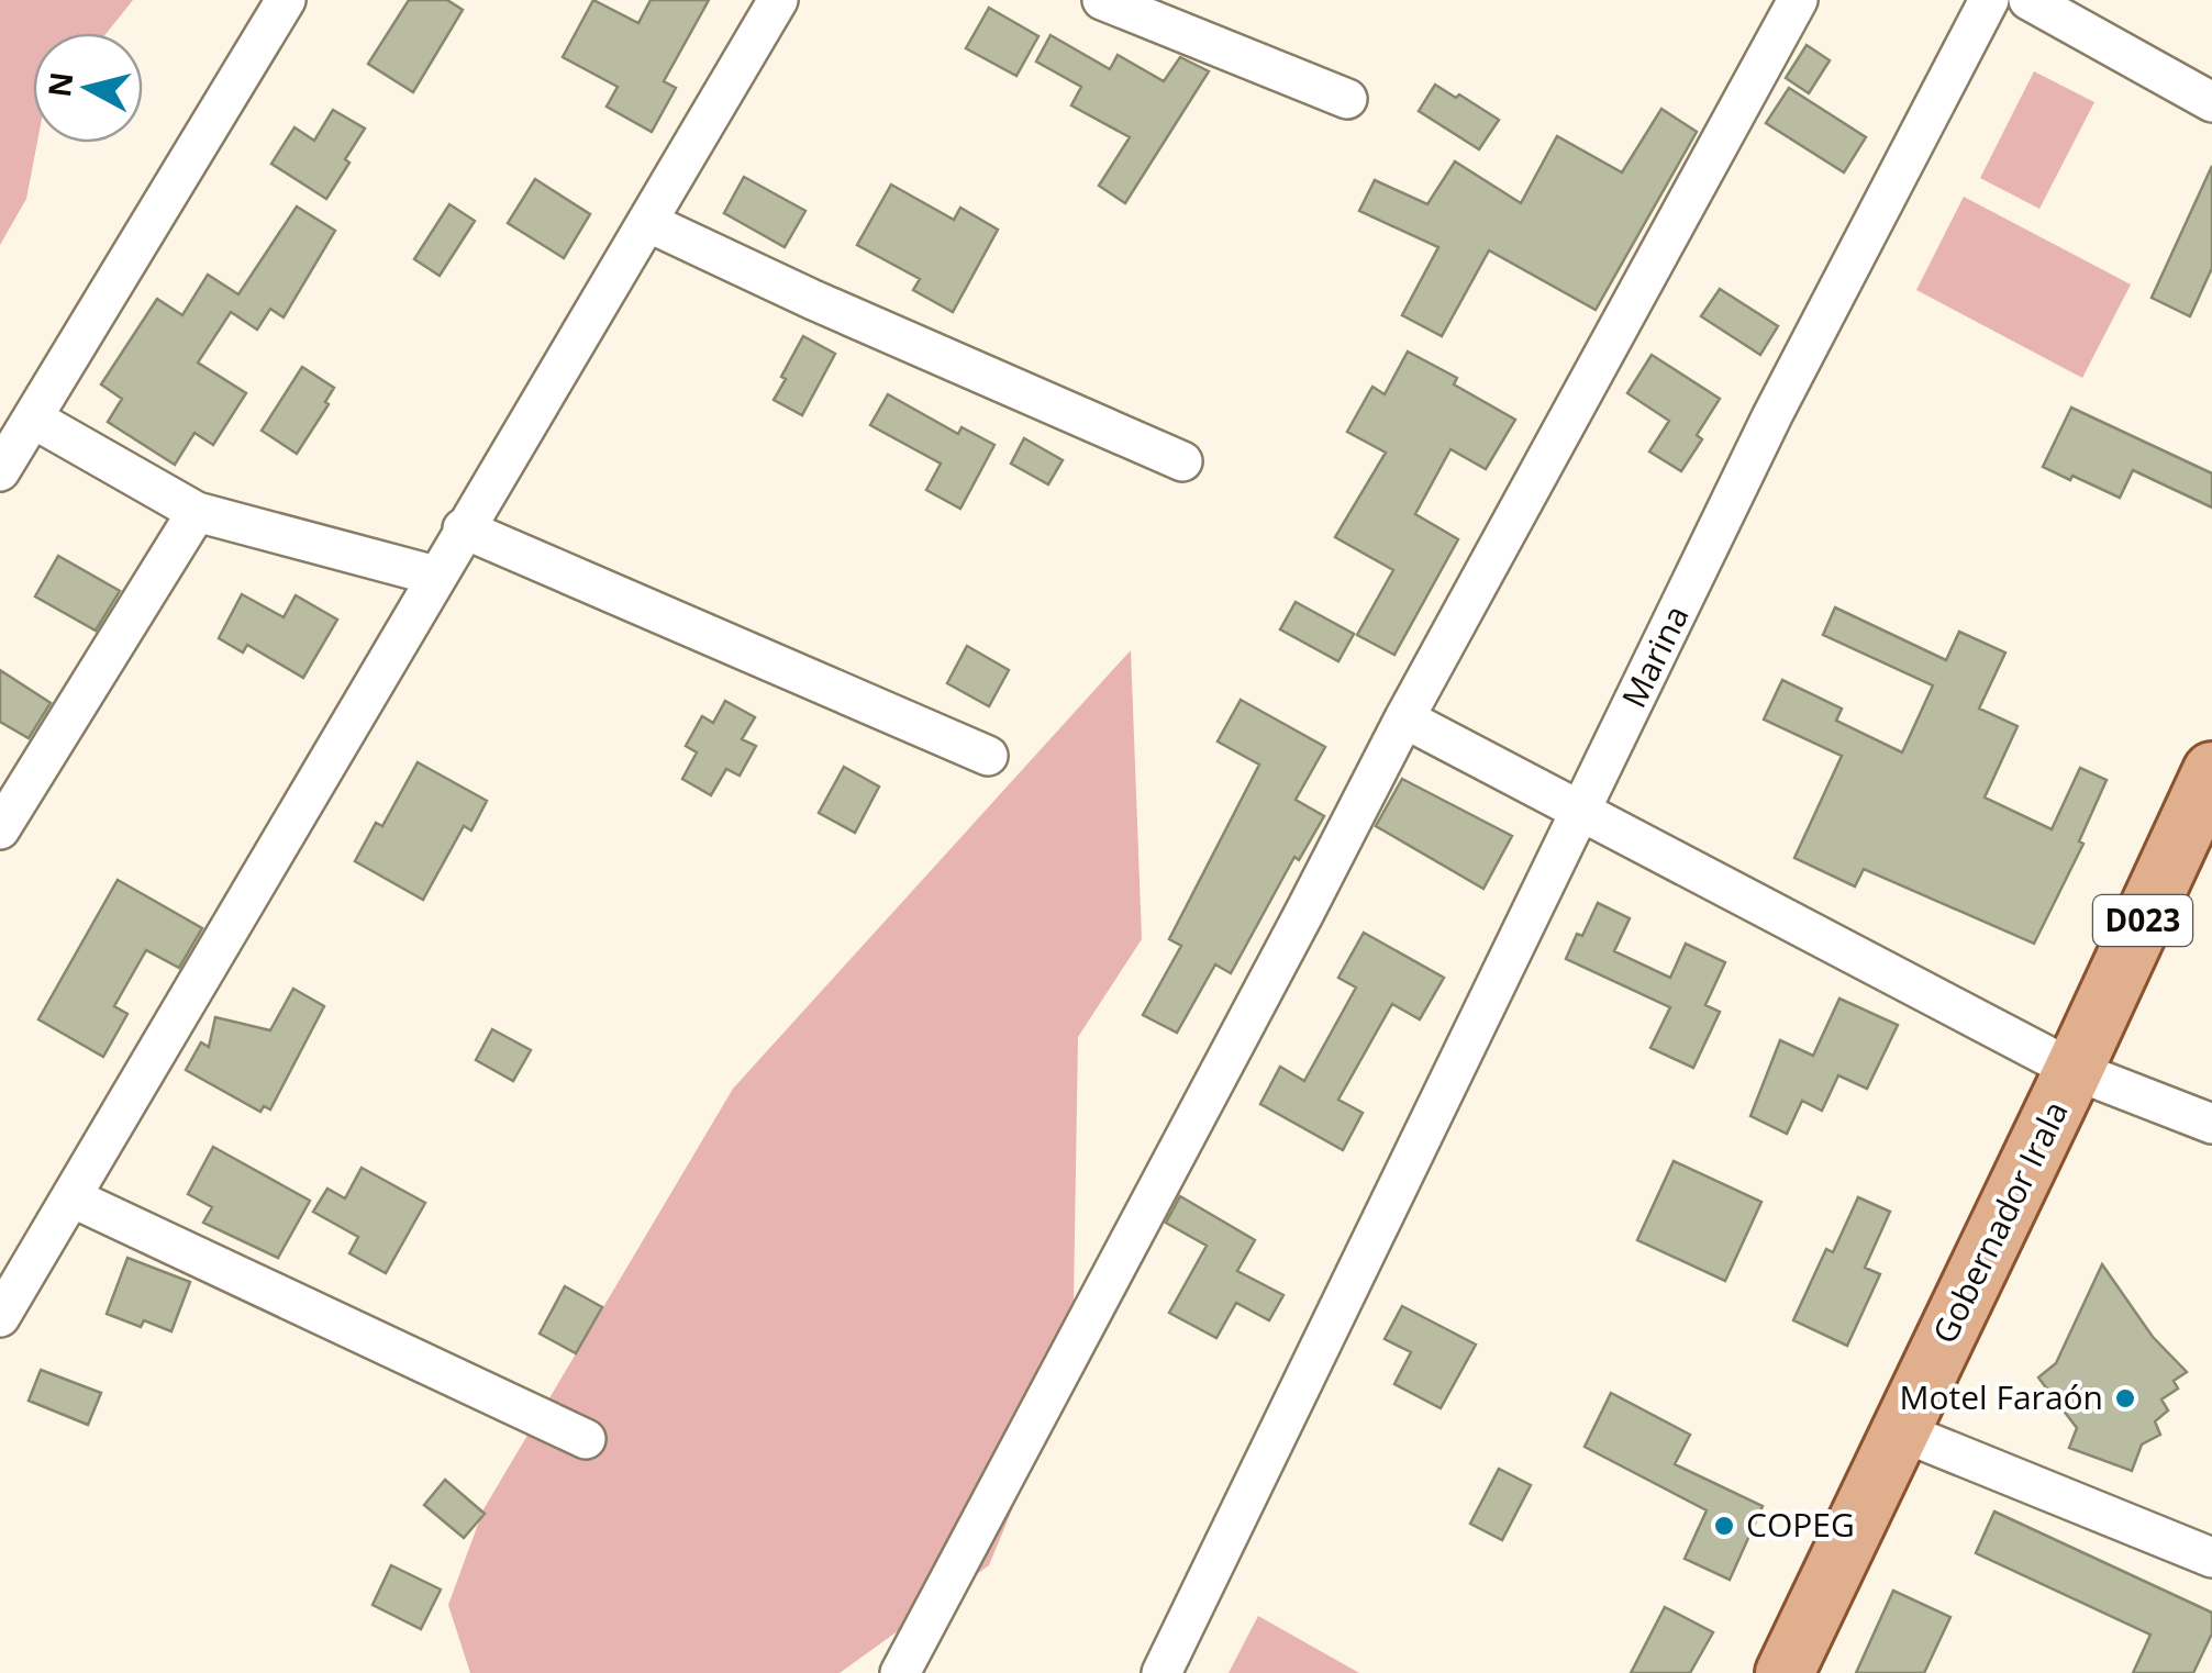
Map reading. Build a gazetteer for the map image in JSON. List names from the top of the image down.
{
  "streets": {
    "main road": ["D023", "Gobernador Irala"],
    "street": ["Marina"]
  },
  "crossings": [
    ["D023", "Gobernador Irala"]
  ],
  "places": ["Motel Faraón", "COPEG"],
  "north": "left"
}
